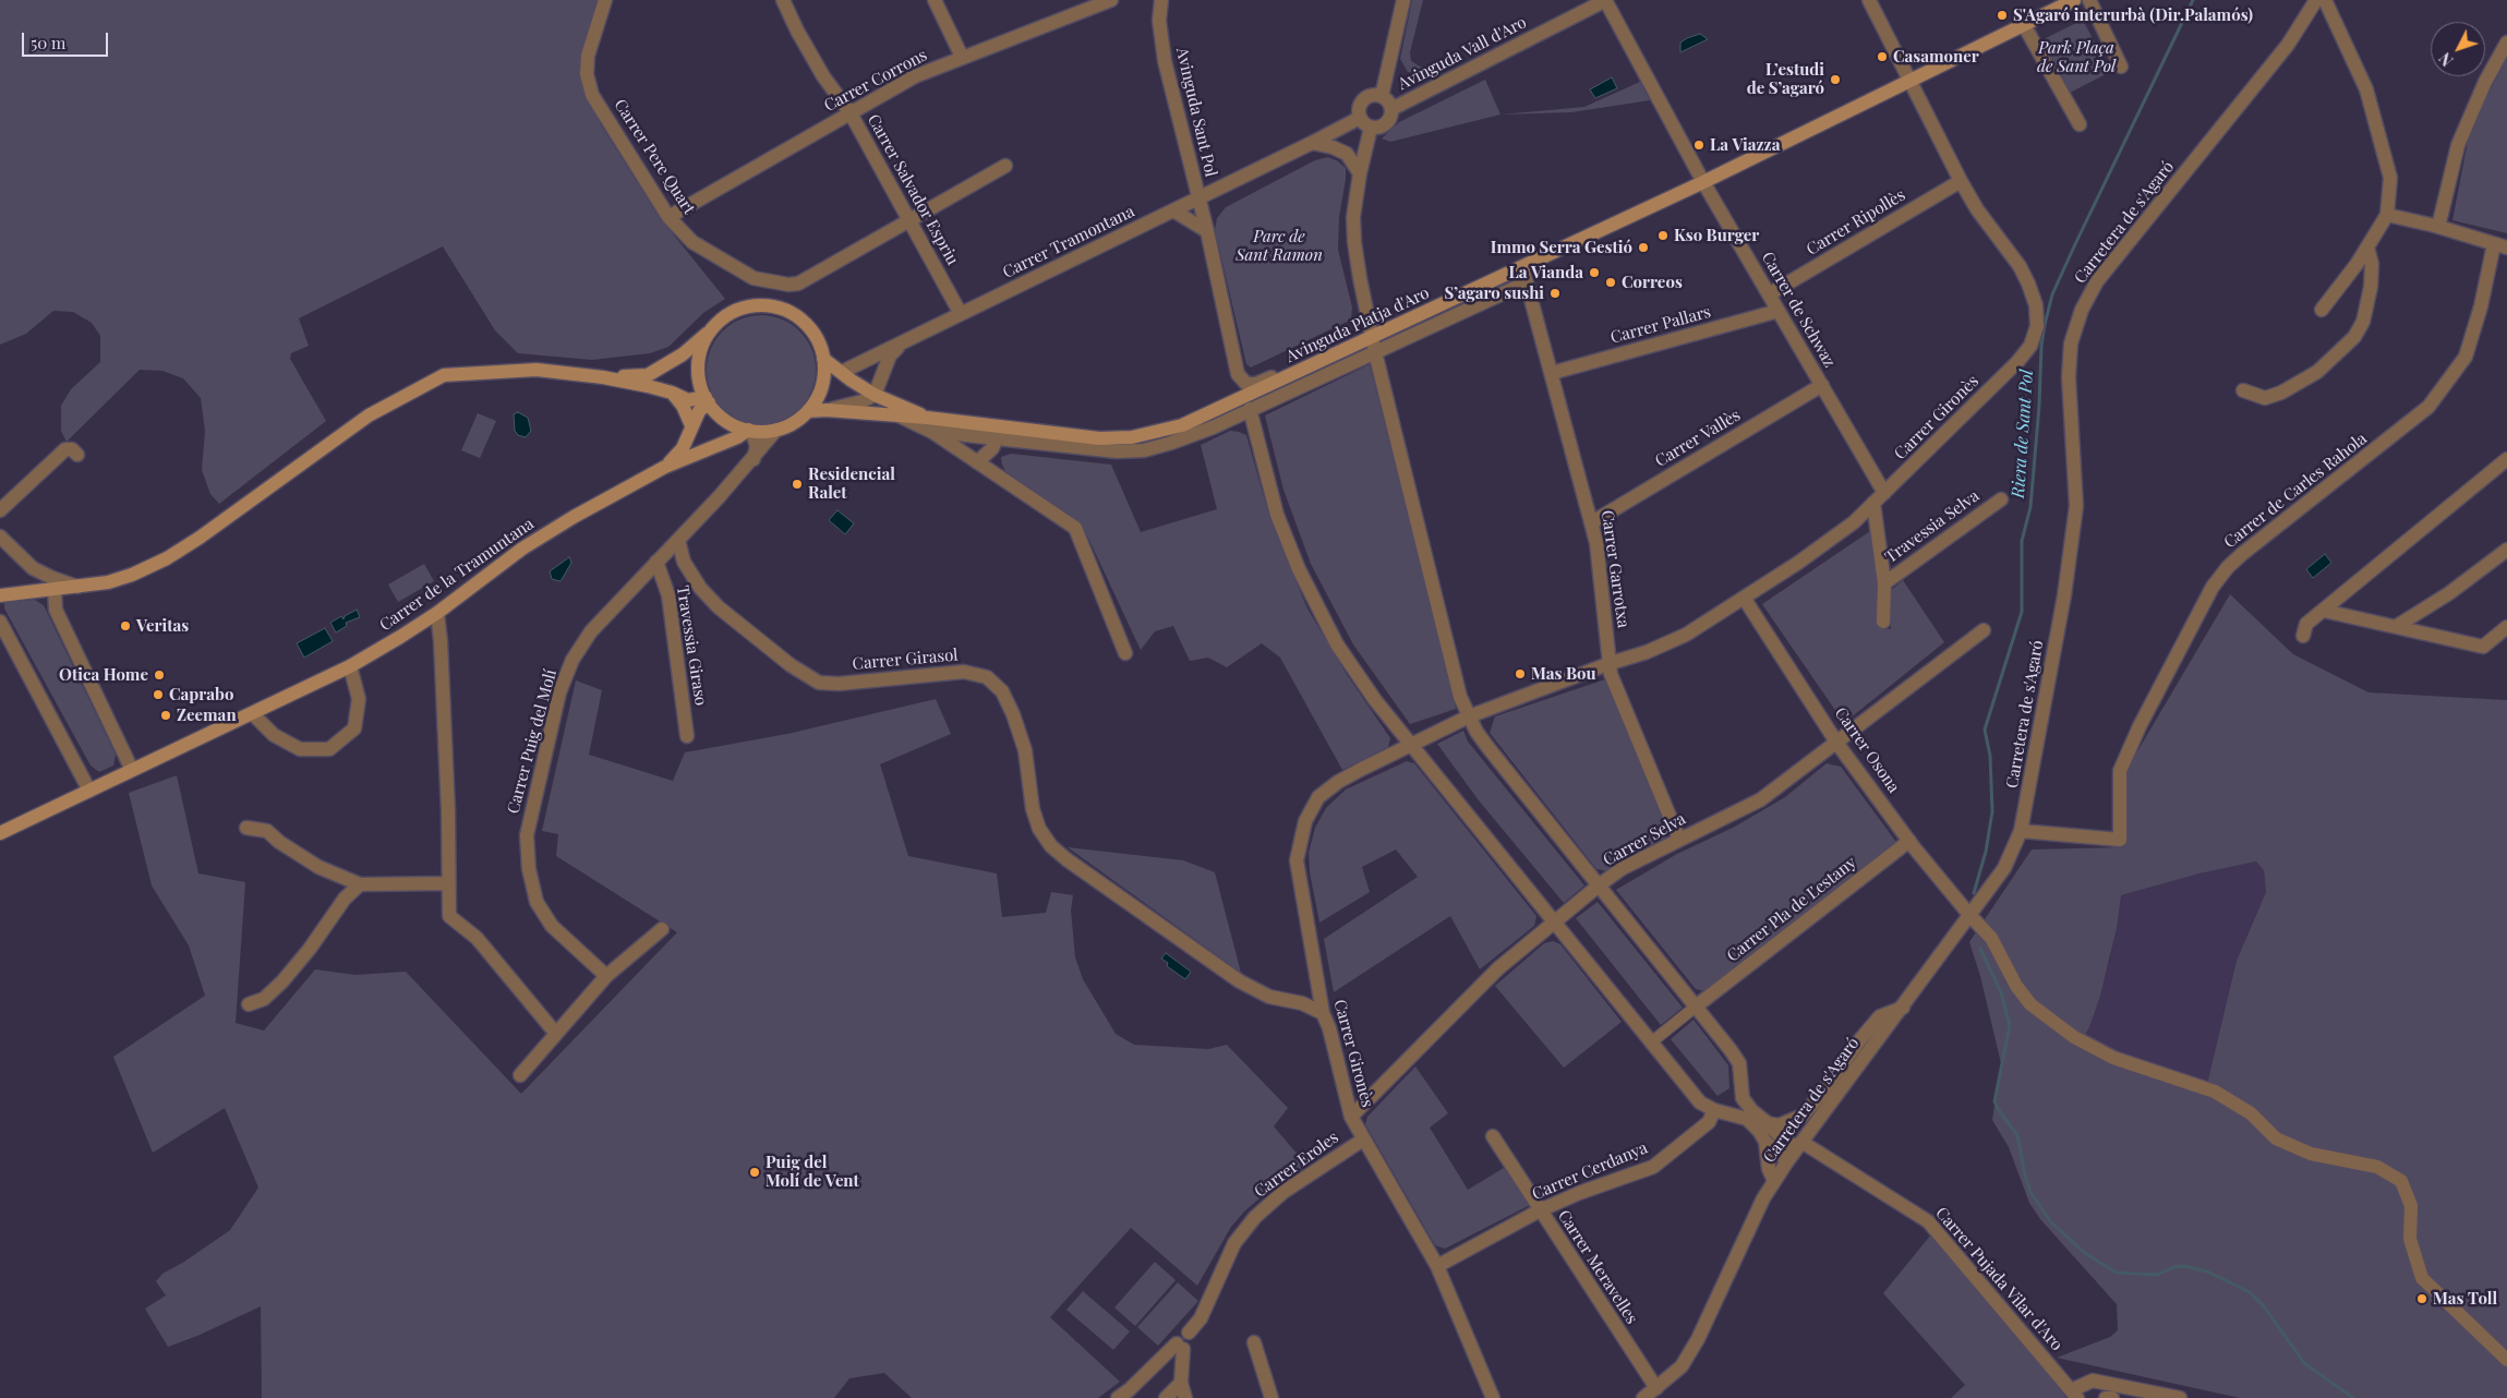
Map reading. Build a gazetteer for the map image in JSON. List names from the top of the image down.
{
  "streets": {
    "main road": ["Avinguda Platja d'Aro", "Carrer de la Tramuntana"],
    "street": [
      "Avinguda Vall d'Aro",
      "Carrer Corrons",
      "Avinguda Sant Pol",
      "Carrer Pere Quart",
      "Carrer Salvador Espriu",
      "Carrer Ripollès",
      "Carretera de s'Agaró",
      "Carrer Tramontana",
      "Carrer de Schwaz",
      "Carrer Pallars",
      "Carrer Gironès",
      "Carrer Vallès",
      "Carrer de Carles Rahola",
      "Travessia Selva",
      "Carrer Garrotxa",
      "Travessia Giraso",
      "Carrer Girasol",
      "Carrer Puig del Molí",
      "Carrer Osona",
      "Carrer Selva",
      "Carrer Pla de Ľestany",
      "Carrer Eroles",
      "Carrer Cerdanya",
      "Carrer Meravelles",
      "Carrer Pujada Vilar d'Aro"
    ]
  },
  "crossings": [
    ["Avinguda Vall d'Aro", "Carrer Tramontana"],
    ["Avinguda Vall d'Aro", "Carrer de Schwaz"],
    ["Carrer Corrons", "Carrer Pere Quart"],
    ["Carrer Corrons", "Carrer Salvador Espriu"],
    ["Avinguda Sant Pol", "Carrer Tramontana"],
    ["Avinguda Sant Pol", "Avinguda Platja d'Aro"],
    ["Carrer Pere Quart", "Carrer Salvador Espriu"],
    ["Carrer Salvador Espriu", "Carrer Tramontana"],
    ["Carrer Ripollès", "Carrer de Schwaz"],
    ["Carrer Ripollès", "Carrer Gironès"],
    ["Carretera de s'Agaró", "Carrer de Carles Rahola"],
    ["Carretera de s'Agaró", "Carrer Osona"],
    ["Carretera de s'Agaró", "Carrer Meravelles"],
    ["Carretera de s'Agaró", "Carrer Pujada Vilar d'Aro"],
    ["Carrer de Schwaz", "Avinguda Platja d'Aro"],
    ["Carrer de Schwaz", "Carrer Pallars"],
    ["Carrer de Schwaz", "Carrer Gironès"],
    ["Carrer de Schwaz", "Carrer Vallès"],
    ["Avinguda Platja d'Aro", "Carrer Gironès"],
    ["Avinguda Platja d'Aro", "Carrer Garrotxa"],
    ["Avinguda Platja d'Aro", "Carrer de la Tramuntana"],
    ["Carrer Pallars", "Carrer Garrotxa"],
    ["Carrer Gironès", "Travessia Selva"],
    ["Carrer Gironès", "Carrer Garrotxa"],
    ["Carrer Gironès", "Carrer Girasol"],
    ["Carrer Gironès", "Carrer Osona"],
    ["Carrer Gironès", "Carrer Selva"],
    ["Carrer Gironès", "Carrer Eroles"],
    ["Carrer Gironès", "Carrer Cerdanya"],
    ["Carrer Vallès", "Carrer Garrotxa"],
    ["Carrer Garrotxa", "Carrer Selva"],
    ["Travessia Giraso", "Carrer Puig del Molí"],
    ["Carrer Girasol", "Carrer Puig del Molí"],
    ["Carrer Osona", "Carrer Selva"],
    ["Carrer Osona", "Carrer Pla de Ľestany"],
    ["Carrer Cerdanya", "Carrer Meravelles"]
  ],
  "water": ["Riera de Sant Pol"],
  "parks": ["Park Plaça de Sant Pol", "Parc de Sant Ramon"],
  "places": [
    "S'Agaró interurbà (Dir.Palamós)",
    "Casamoner",
    "L’estudi de S’agaró",
    "La Viazza",
    "Kso Burger",
    "Immo Serra Gestió",
    "La Vianda",
    "Correos",
    "S’agaro sushi",
    "Residencial Ralet",
    "Veritas",
    "Mas Bou",
    "Otica Home",
    "Caprabo",
    "Zeeman",
    "Puig del Molí de Vent",
    "Mas Toll"
  ],
  "scale_bar": "50 m",
  "north": "bottom left"
}
